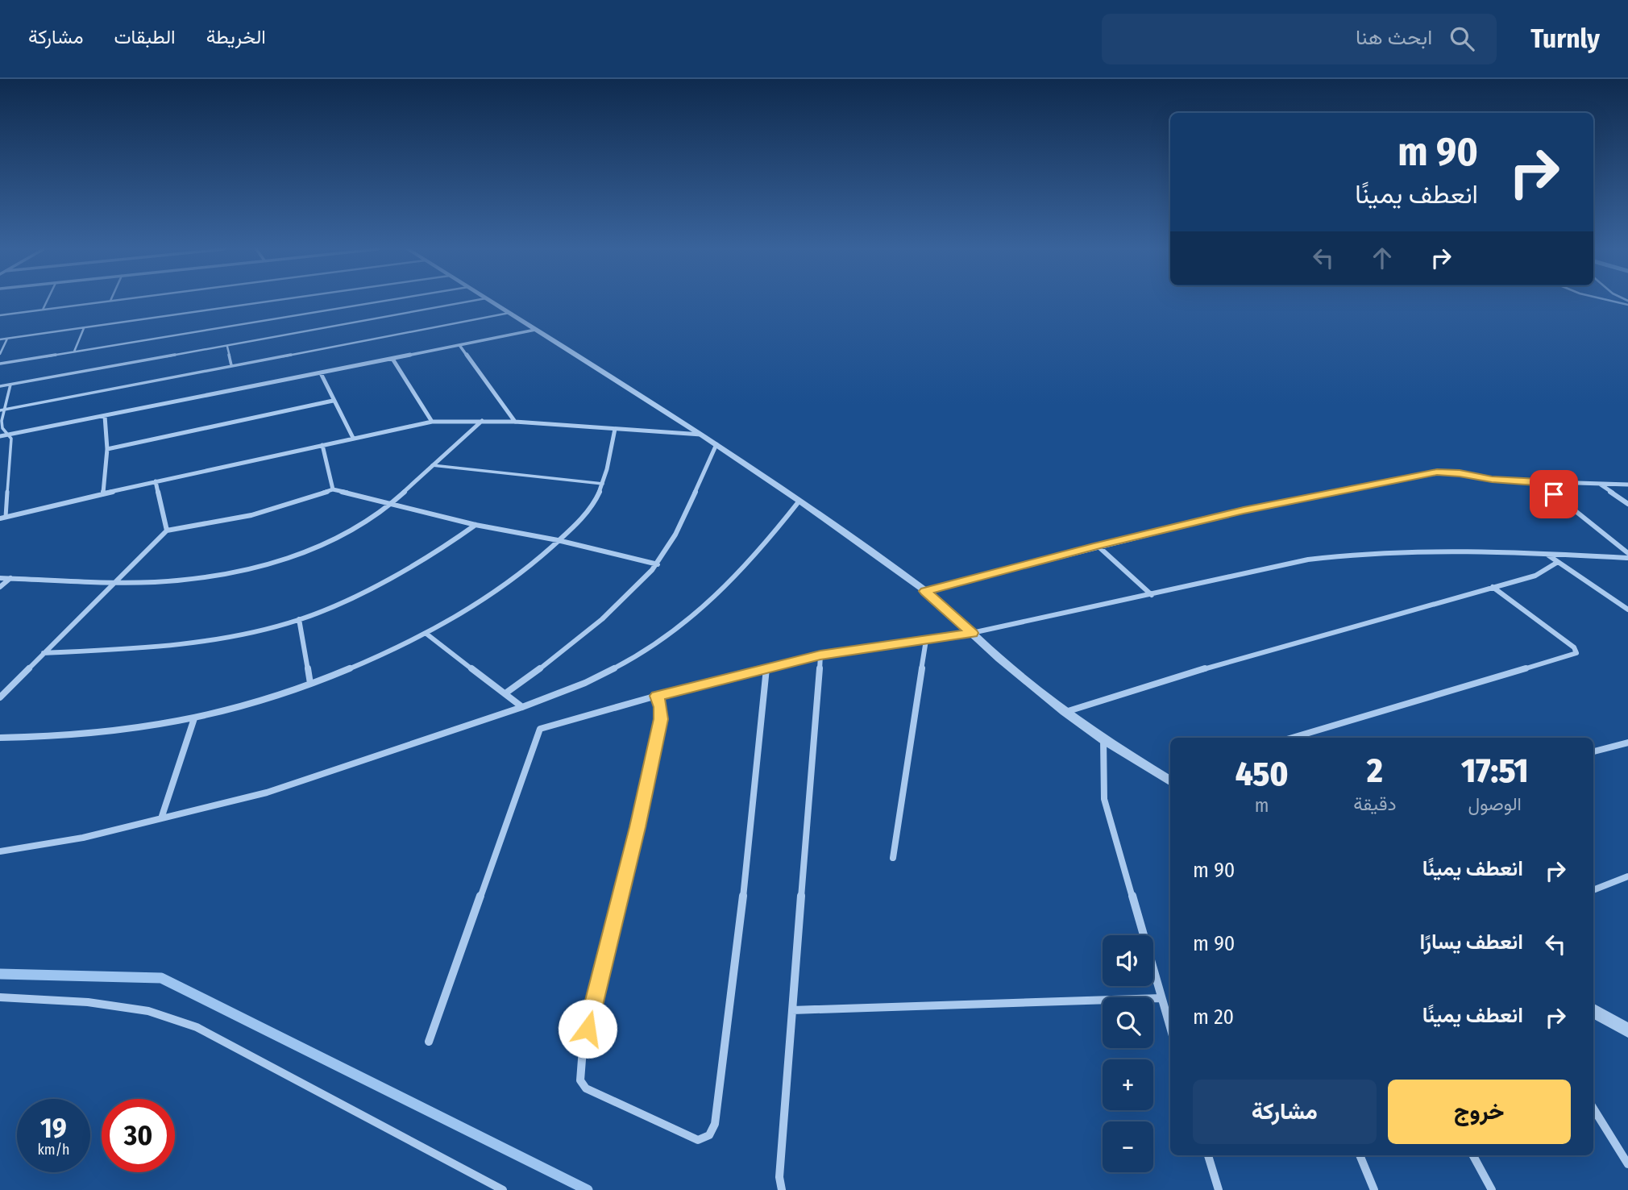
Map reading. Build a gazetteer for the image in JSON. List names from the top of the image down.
{
  "page": {
    "header": "Turnly",
    "search": "ابحث هنا",
    "nav": ["الخريطة", "الطبقات", "مشاركة"],
    "turn": ["90 m", "انعطف يمينًا"],
    "eta": [
      "17:51",
      "الوصول",
      "2",
      "دقيقة",
      "450",
      "m"
    ],
    "list": [
      {
        "name": "انعطف يمينًا",
        "value": "90 m"
      },
      {
        "name": "انعطف يسارًا",
        "value": "90 m"
      },
      {
        "name": "انعطف يمينًا",
        "value": "20 m"
      }
    ],
    "map_buttons": ["+", "−"],
    "buttons": ["خروج", "مشاركة"],
    "speed": "19 km/h",
    "limit": "30"
  }
}
